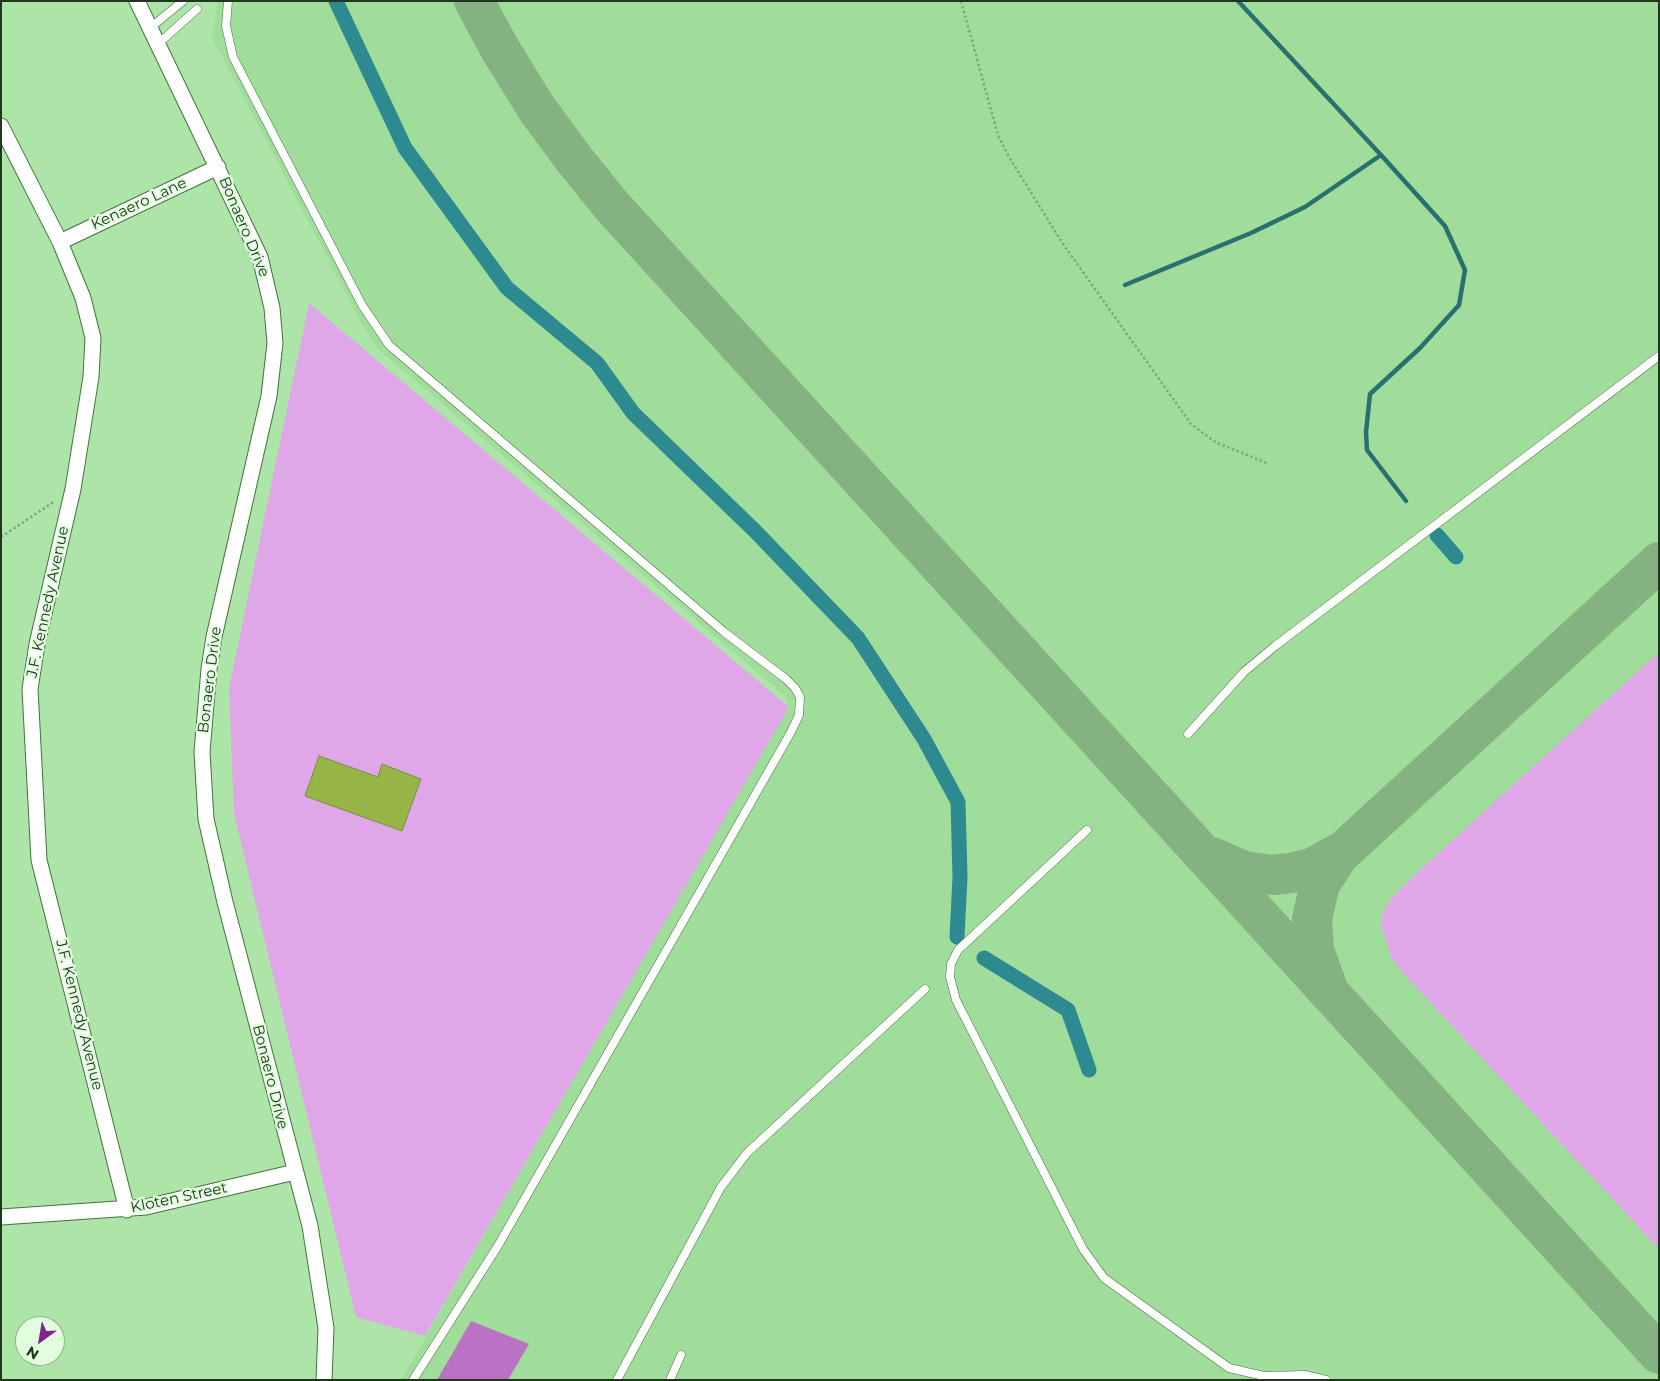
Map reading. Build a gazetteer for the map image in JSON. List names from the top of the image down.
{
  "streets": {
    "street": [
      "Kenaero Lane",
      "Bonaero Drive",
      "J.F. Kennedy Avenue",
      "Kloten Street"
    ]
  },
  "crossings": [
    ["Kenaero Lane", "Bonaero Drive"],
    ["Kenaero Lane", "J.F. Kennedy Avenue"],
    ["Bonaero Drive", "Kloten Street"],
    ["J.F. Kennedy Avenue", "Kloten Street"]
  ],
  "north": "bottom left"
}
